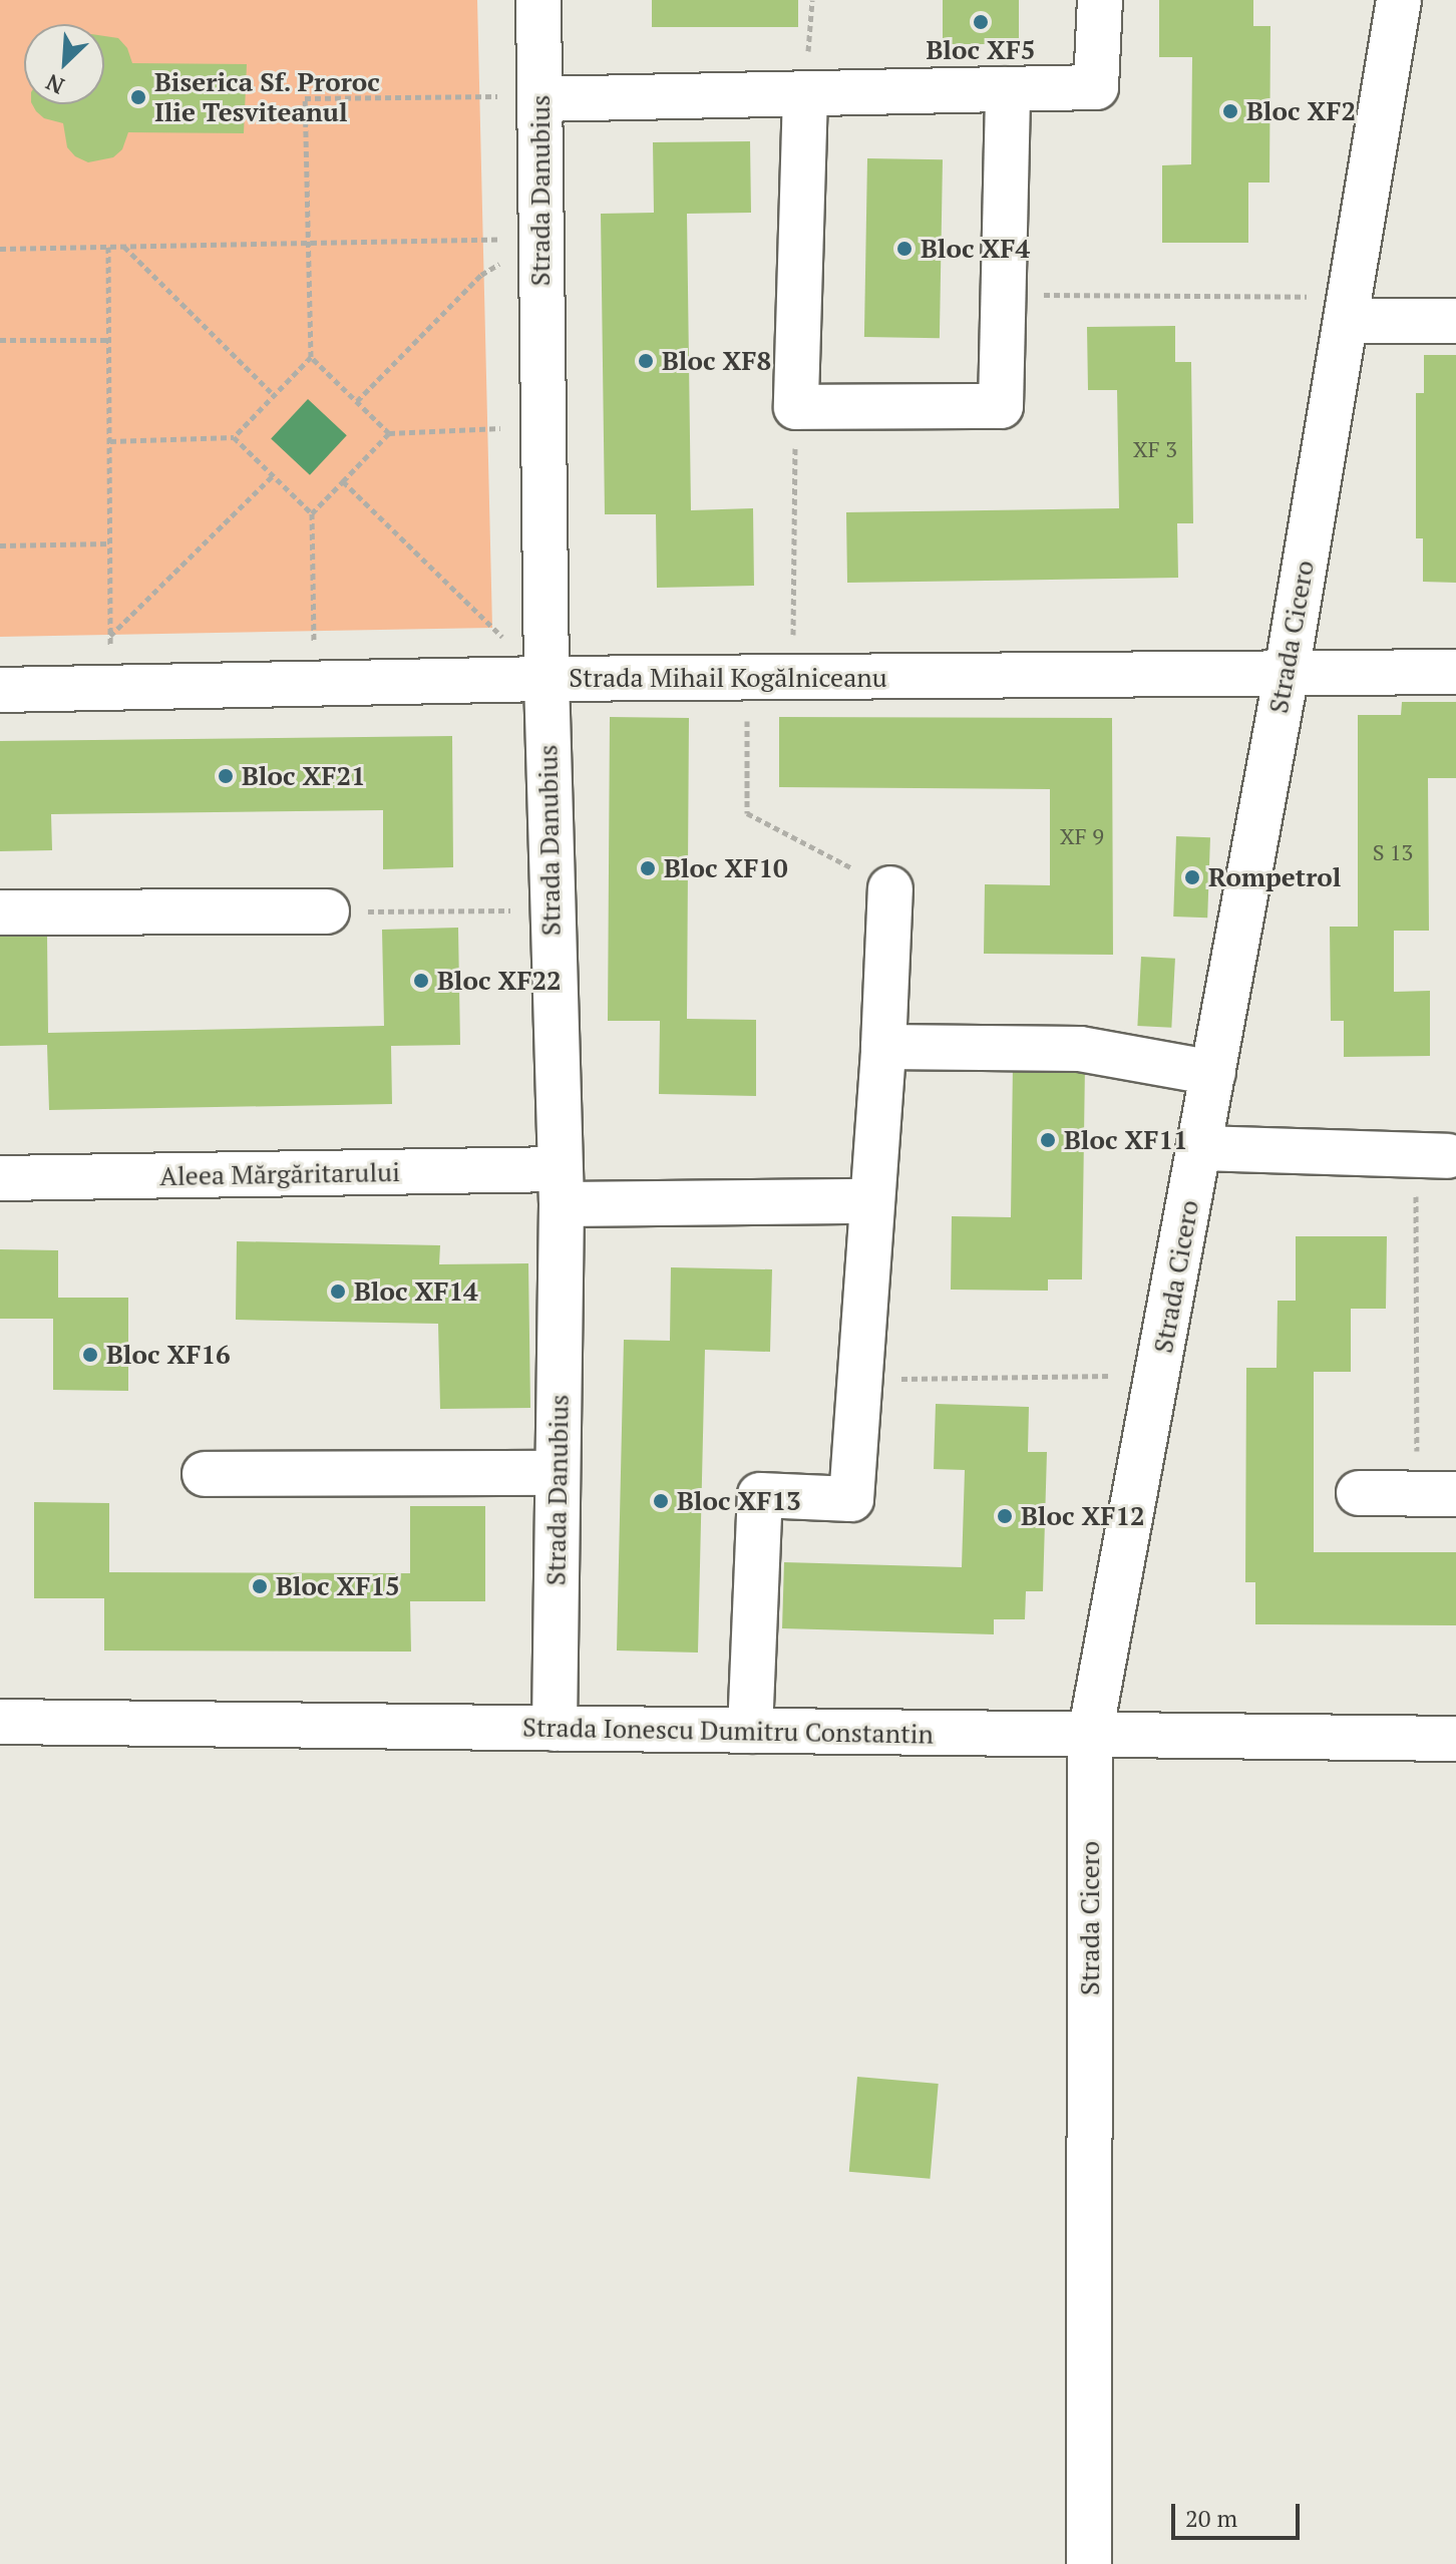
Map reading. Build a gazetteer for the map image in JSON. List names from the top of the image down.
{
  "streets": {
    "street": [
      "Strada Danubius",
      "Strada Cicero",
      "Strada Mihail Kogălniceanu",
      "Aleea Mărgăritarului",
      "Strada Ionescu Dumitru Constantin"
    ]
  },
  "crossings": [
    ["Strada Danubius", "Strada Mihail Kogălniceanu"],
    ["Strada Danubius", "Aleea Mărgăritarului"],
    ["Strada Danubius", "Strada Ionescu Dumitru Constantin"],
    ["Strada Cicero", "Strada Mihail Kogălniceanu"],
    ["Strada Cicero", "Strada Ionescu Dumitru Constantin"]
  ],
  "places": [
    "Bloc XF5",
    "Biserica Sf. Proroc Ilie Tesviteanul",
    "Bloc XF2",
    "Bloc XF4",
    "Bloc XF8",
    "Bloc XF21",
    "Bloc XF10",
    "Rompetrol",
    "Bloc XF22",
    "Bloc XF11",
    "Bloc XF14",
    "Bloc XF16",
    "Bloc XF13",
    "Bloc XF12",
    "Bloc XF15"
  ],
  "house_numbers": ["XF 3", "XF 9", "S 13"],
  "scale_bar": "20 m",
  "north": "bottom left"
}
